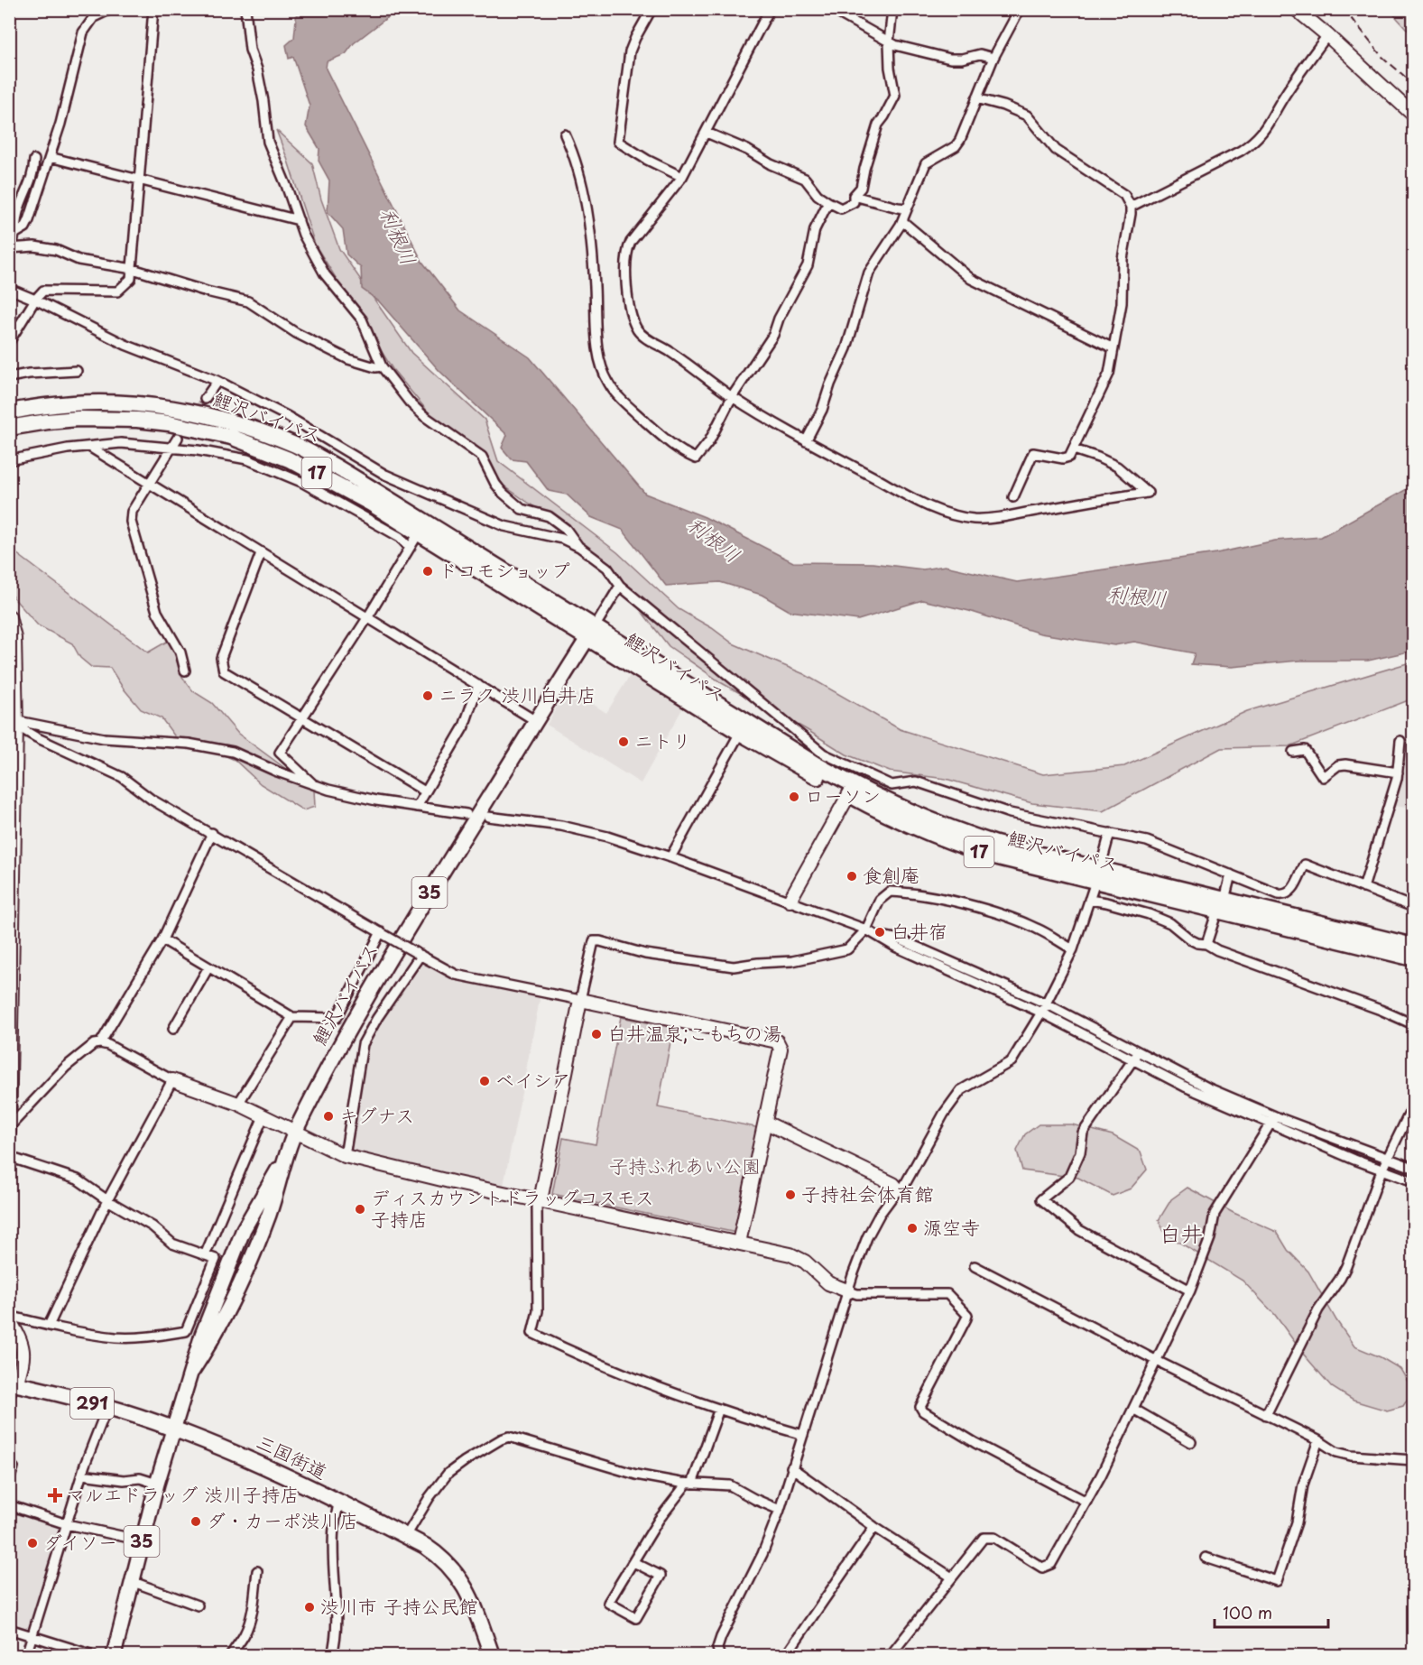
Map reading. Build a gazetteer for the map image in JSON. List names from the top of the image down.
{
  "streets": {
    "highway": [
      "鯉沢バイパス",
      "17",
      "291",
      "三国街道"
    ],
    "main road": ["35"]
  },
  "crossings": [
    ["鯉沢バイパス", "三国街道"]
  ],
  "districts": ["白井"],
  "water": ["利根川"],
  "parks": ["子持ふれあい公園"],
  "places": {
    "other": [
      "ドコモショップ",
      "ニラク 渋川白井店",
      "ニトリ",
      "ローソン",
      "食創庵",
      "白井宿",
      "白井温泉;こもちの湯",
      "ベイシア",
      "キグナス",
      "子持社会体育館",
      "ディスカウントドラッグコスモス 子持店",
      "源空寺",
      "ダ・カーポ渋川店",
      "ダイソー",
      "渋川市 子持公民館"
    ],
    "health": ["マルエドラッグ 渋川子持店"]
  },
  "scale_bar": "100 m"
}
